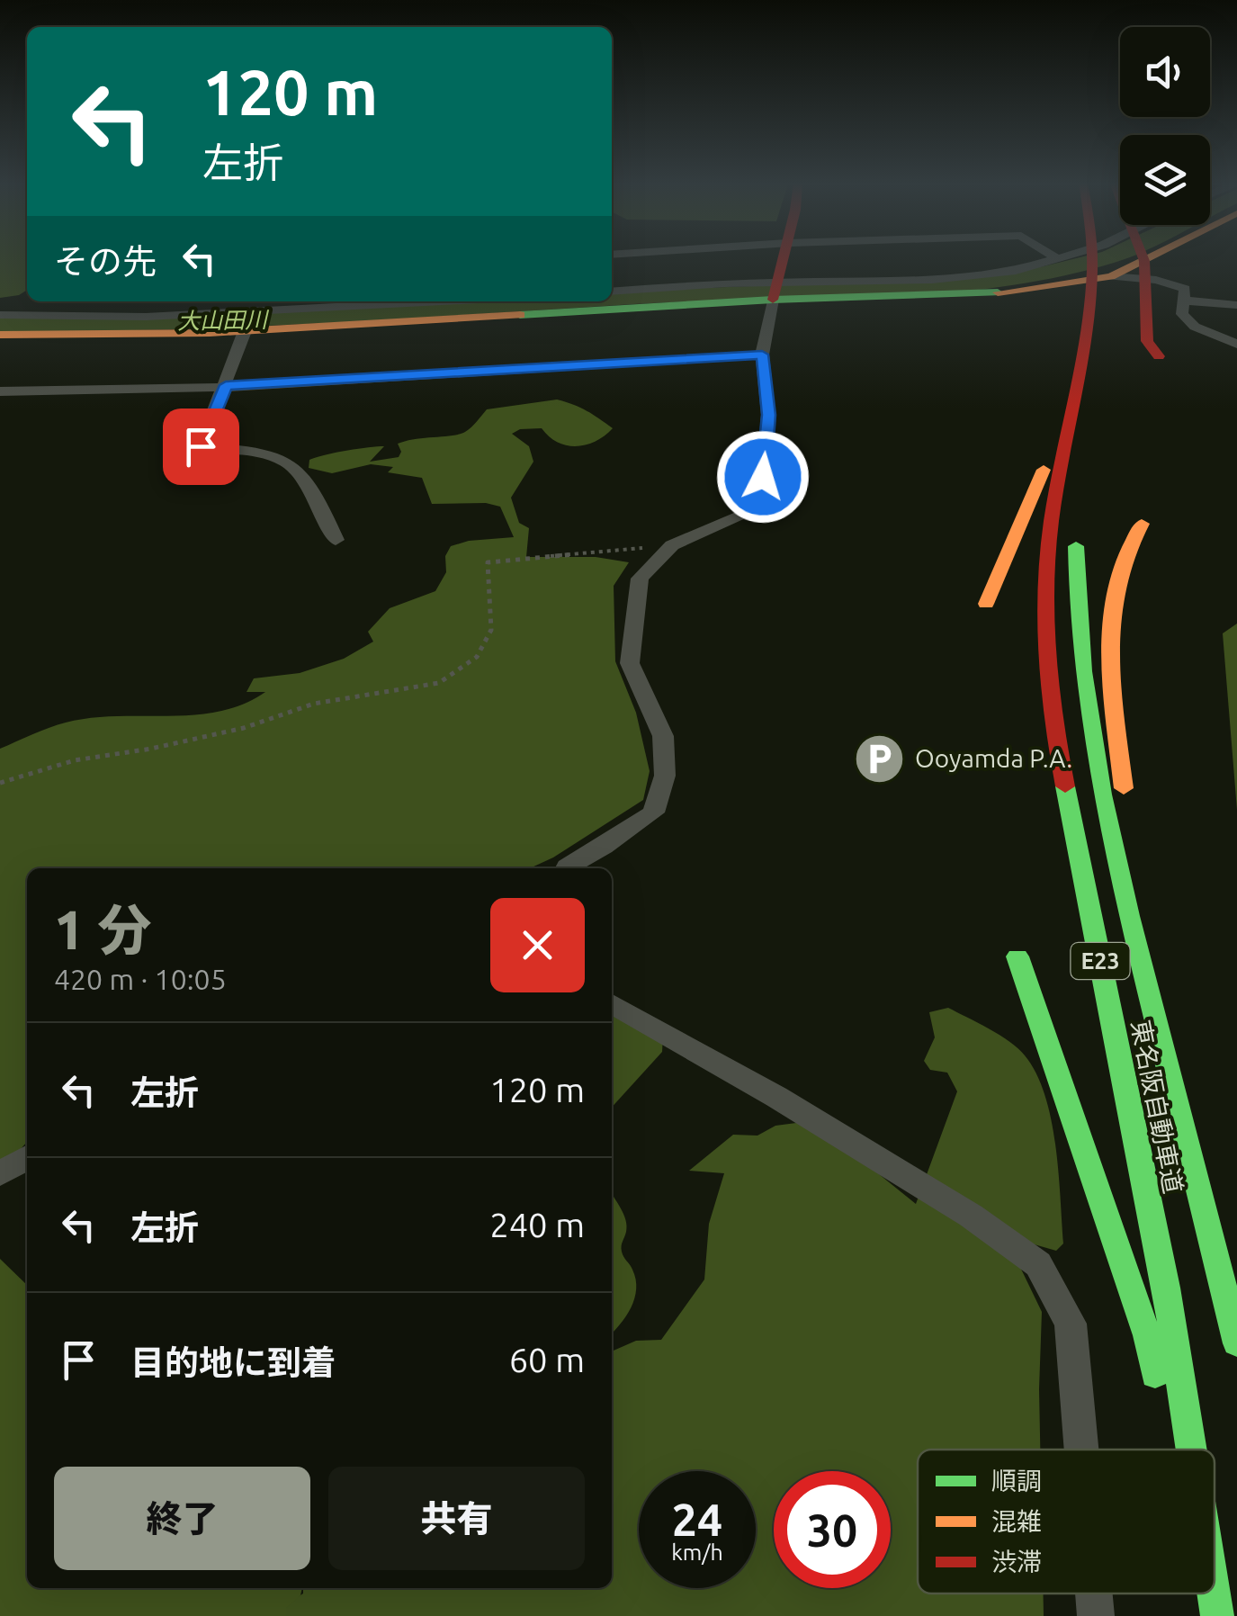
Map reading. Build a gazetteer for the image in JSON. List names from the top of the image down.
{
  "streets": {
    "main road": ["E23", "東名阪自動車道"]
  },
  "water": ["大山田川"],
  "places": {
    "parking": ["Ooyamda P.A."]
  },
  "legend": ["順調", "混雑", "渋滞"],
  "page": {
    "turn": ["120 m", "左折"],
    "then": "その先",
    "heading": ["1 分", "420 m · 10:05"],
    "list": [
      {
        "name": "左折",
        "value": "120 m"
      },
      {
        "name": "左折",
        "value": "240 m"
      },
      {
        "name": "目的地に到着",
        "value": "60 m"
      }
    ],
    "buttons": ["終了", "共有"],
    "speed": "24 km/h",
    "limit": "30"
  }
}
